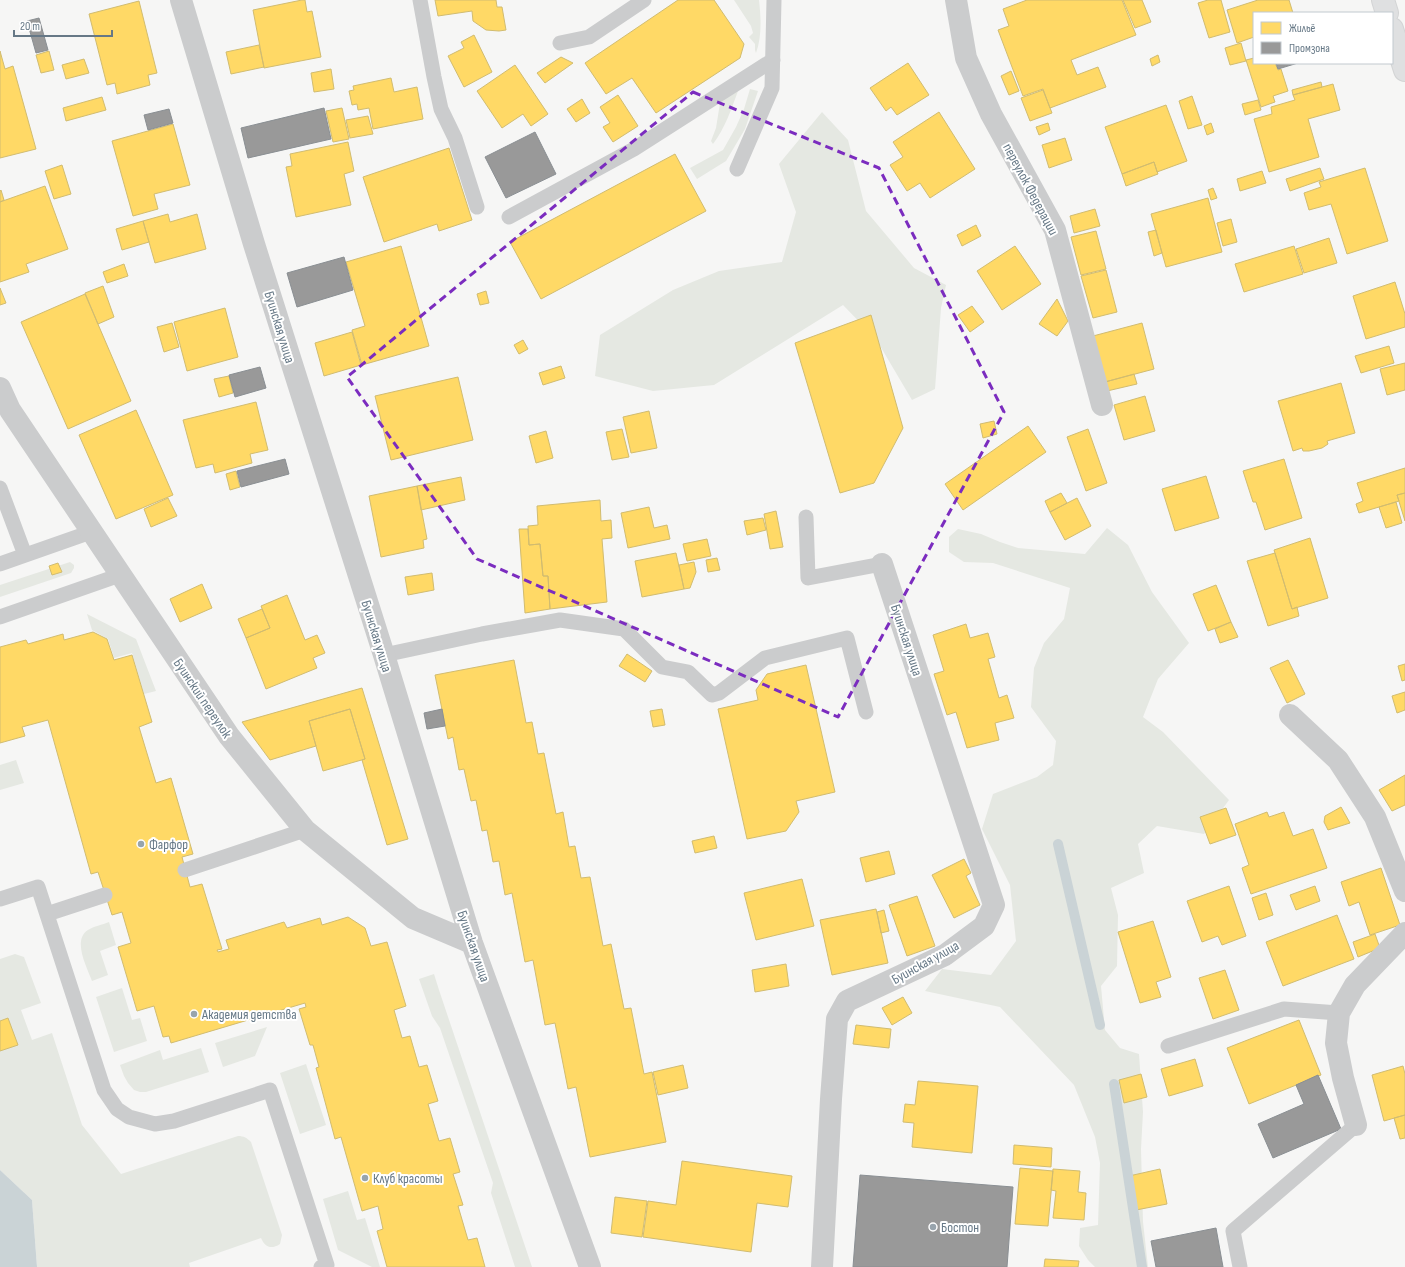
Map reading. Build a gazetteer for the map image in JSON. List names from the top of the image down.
{
  "streets": {
    "street": ["переулок Федерации", "Буинская улица", "Буинский переулок"]
  },
  "crossings": [
    ["Буинская улица", "Буинский переулок"]
  ],
  "places": [
    "Фарфор",
    "Академия детства",
    "Клуб красоты",
    "Бостон"
  ],
  "legend": ["Жильё", "Промзона"],
  "scale_bar": "20 m"
}
